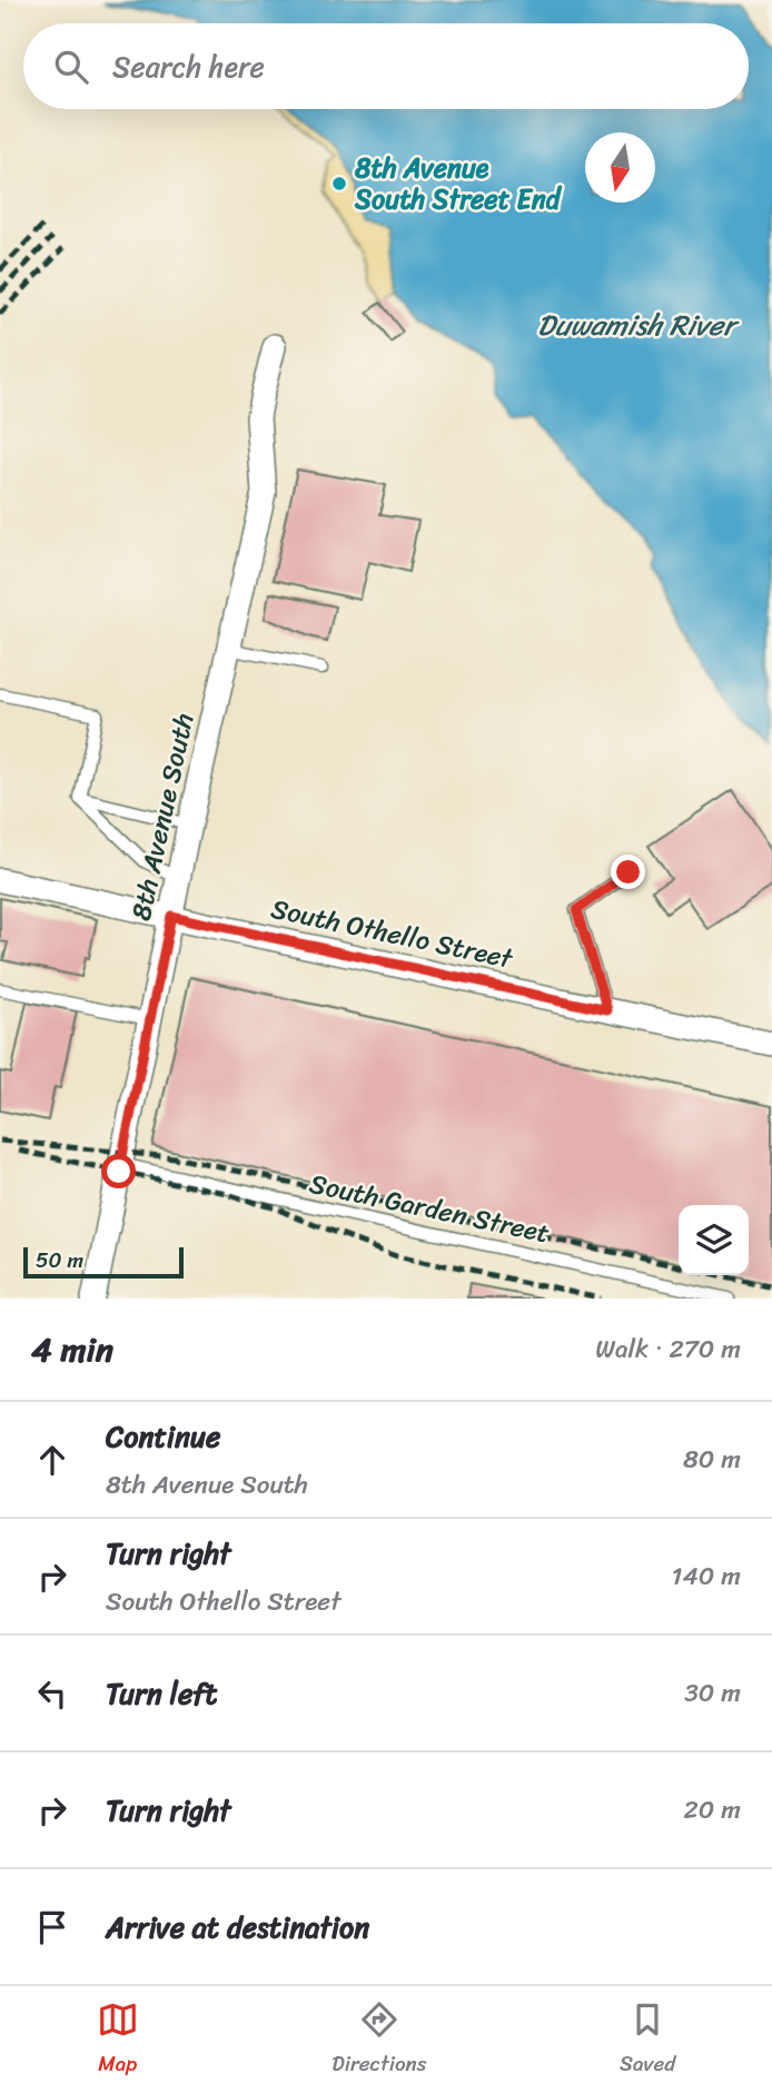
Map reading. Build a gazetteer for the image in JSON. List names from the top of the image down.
{
  "streets": {
    "street": ["8th Avenue South", "South Othello Street"],
    "lane": ["South Garden Street"]
  },
  "crossings": [
    ["8th Avenue South", "South Othello Street"],
    ["8th Avenue South", "South Garden Street"]
  ],
  "water": ["Duwamish River"],
  "places": ["8th Avenue South Street End"],
  "scale_bar": "50 m",
  "north": "bottom",
  "page": {
    "search": "Search here",
    "scale": "50 m",
    "heading": ["4 min", "Walk · 270 m"],
    "list": [
      ["Continue", "8th Avenue South", "80 m"],
      ["Turn right", "South Othello Street", "140 m"],
      ["Turn left", "30 m"],
      ["Turn right", "20 m"],
      "Arrive at destination"
    ],
    "nav": ["Map", "Directions", "Saved"]
  }
}
